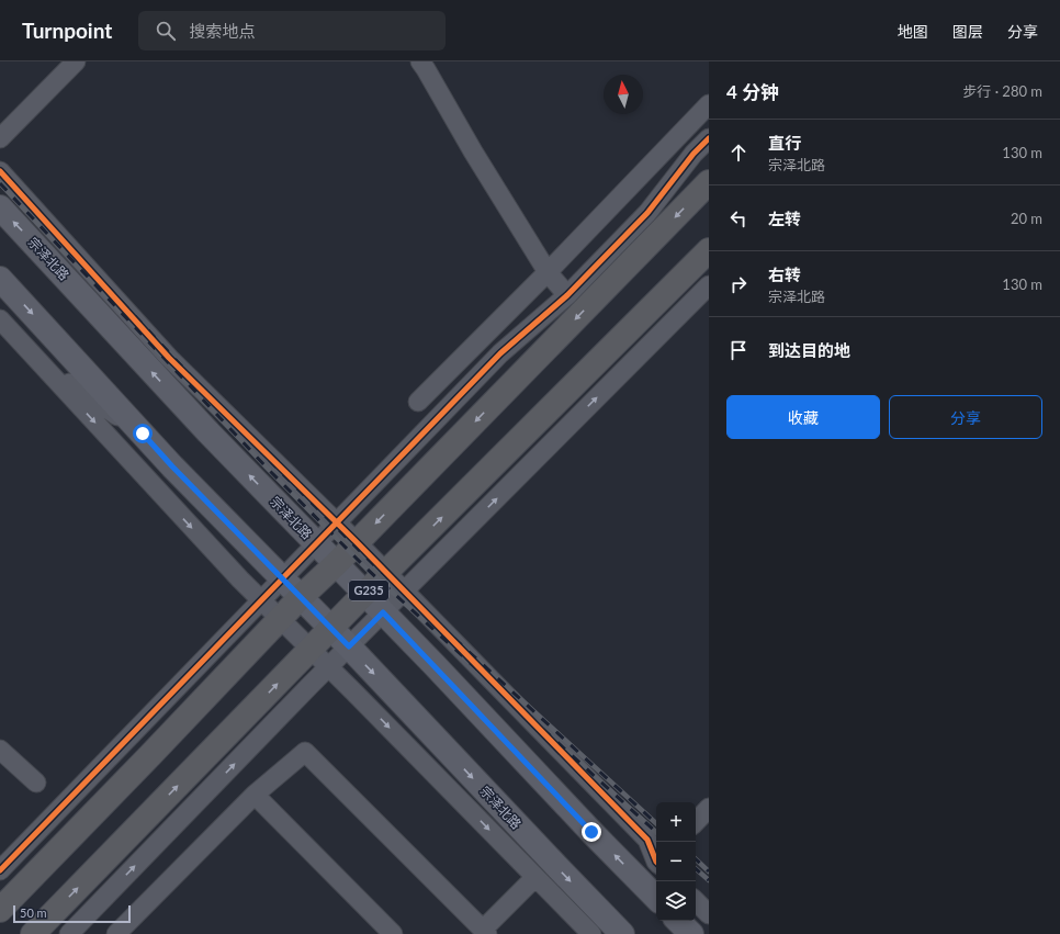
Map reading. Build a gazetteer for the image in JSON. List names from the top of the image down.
{
  "streets": {
    "highway": ["G235"],
    "main road": ["宗泽北路"]
  },
  "crossings": [
    ["宗泽北路", "G235"]
  ],
  "scale_bar": "50 m",
  "north": "top",
  "page": {
    "header": "Turnpoint",
    "search": "搜索地点",
    "nav": ["地图", "图层", "分享"],
    "heading": ["4 分钟", "步行 · 280 m"],
    "list": [
      ["直行", "宗泽北路", "130 m"],
      ["左转", "20 m"],
      ["右转", "宗泽北路", "130 m"],
      "到达目的地"
    ],
    "buttons": ["收藏", "分享"],
    "map_buttons": ["+", "−"],
    "scale": "50 m"
  }
}
